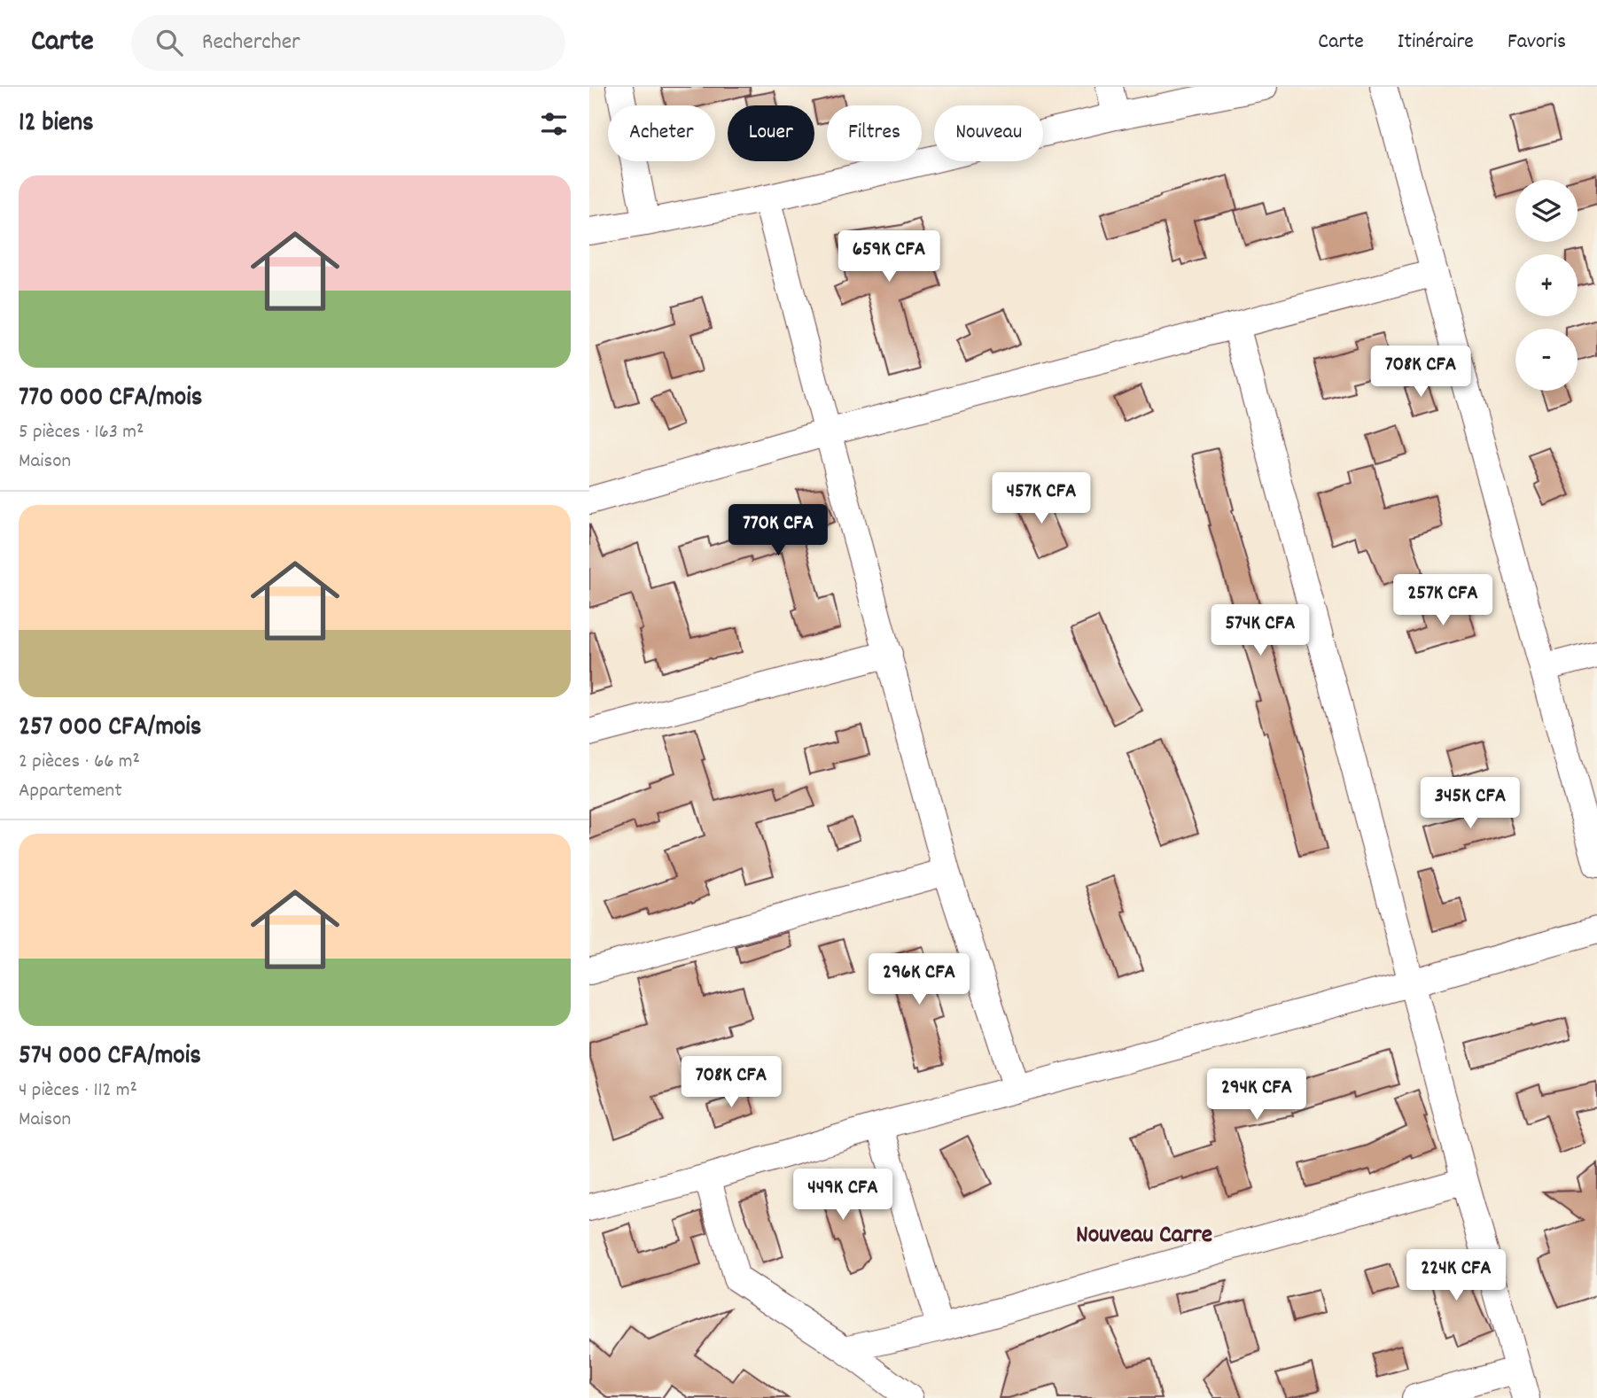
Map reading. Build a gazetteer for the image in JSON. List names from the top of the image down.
{
  "districts": ["Nouveau Carre"],
  "page": {
    "header": "Carte",
    "search": "Rechercher",
    "nav": ["Carte", "Itinéraire", "Favoris"],
    "heading": "12 biens",
    "chip": [
      "Acheter",
      "Louer",
      "Filtres",
      "Nouveau"
    ],
    "list": [
      {
        "name": "770 000 CFA/mois",
        "note": "5 pièces · 163 m² · Maison"
      },
      {
        "name": "257 000 CFA/mois",
        "note": "2 pièces · 66 m² · Appartement"
      },
      {
        "name": "574 000 CFA/mois",
        "note": "4 pièces · 112 m² · Maison"
      }
    ],
    "map_buttons": ["+", "−"],
    "price": [
      "659K CFA",
      "708K CFA",
      "457K CFA",
      "770K CFA",
      "257K CFA",
      "574K CFA",
      "345K CFA",
      "296K CFA",
      "708K CFA",
      "294K CFA",
      "449K CFA",
      "224K CFA"
    ]
  }
}
